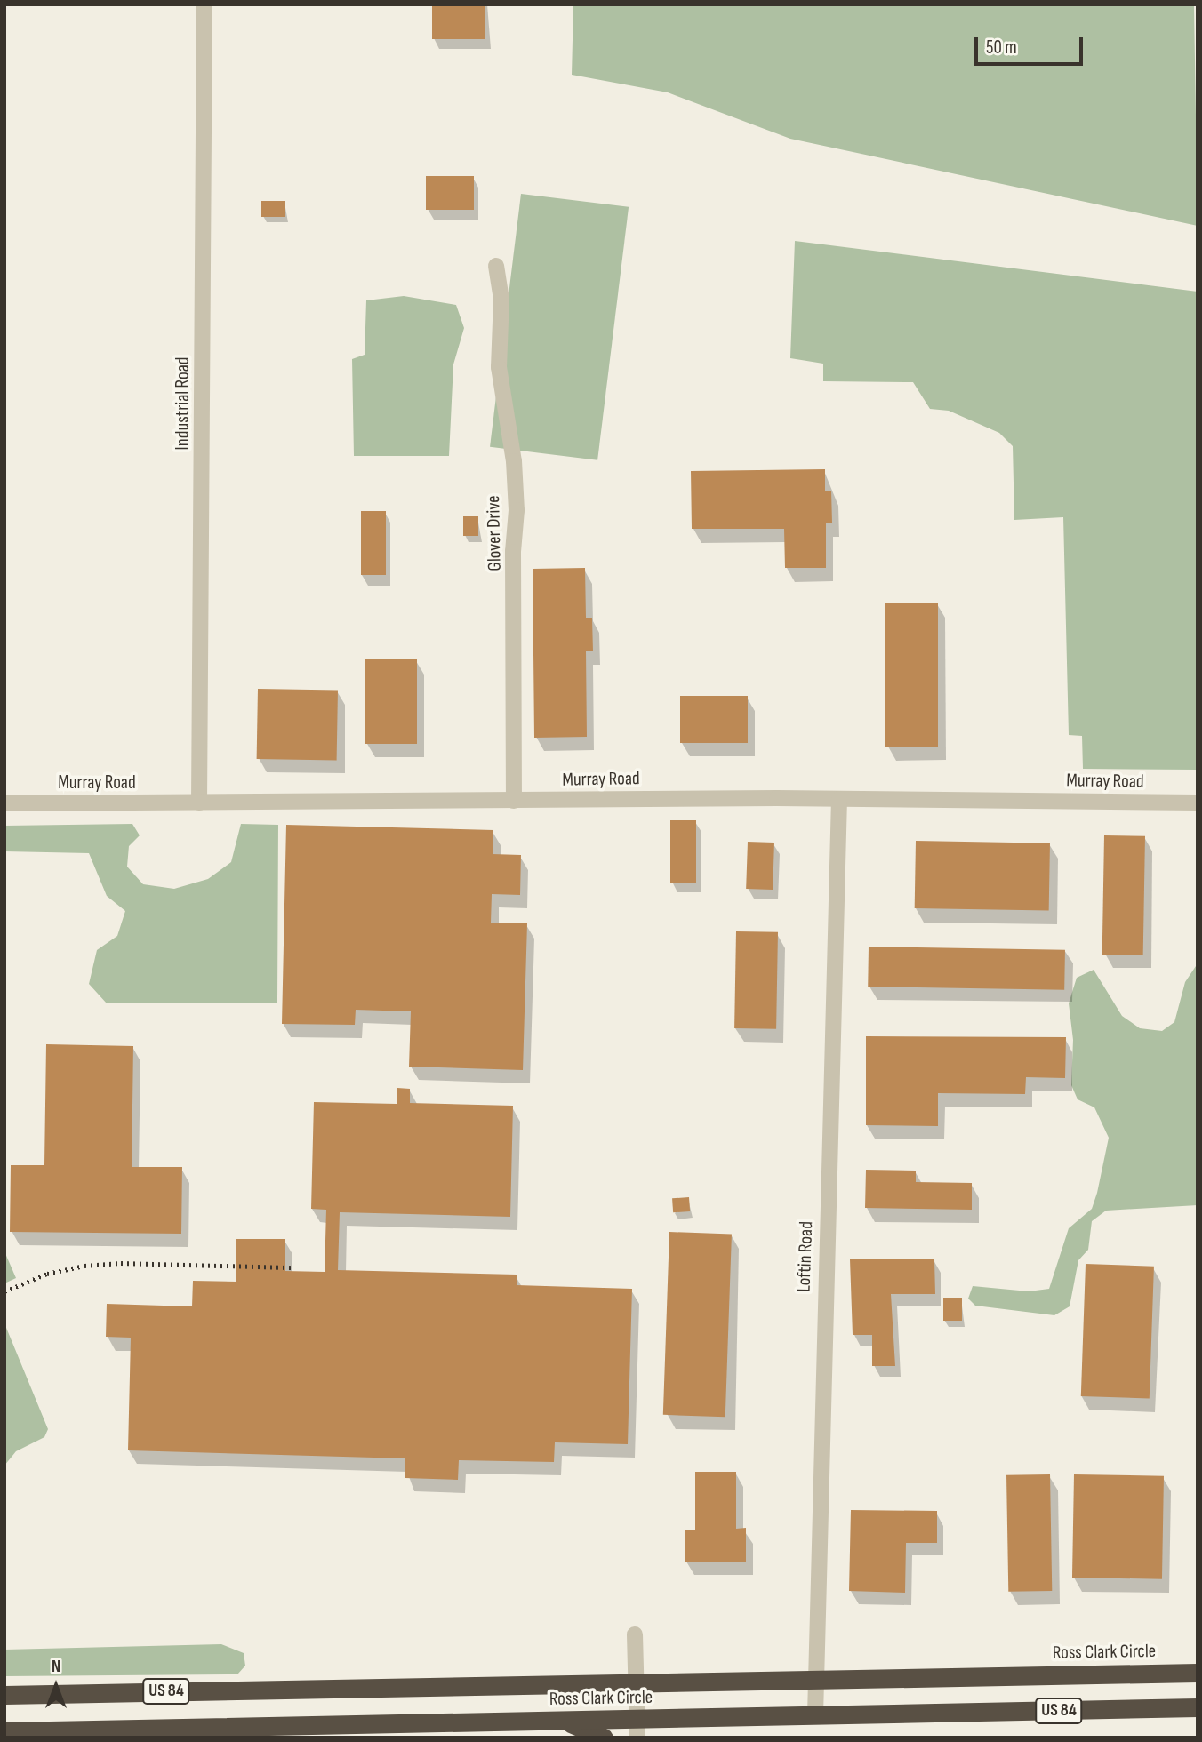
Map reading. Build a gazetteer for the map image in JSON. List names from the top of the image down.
{
  "streets": {
    "highway": ["Ross Clark Circle", "US 84"],
    "street": [
      "Industrial Road",
      "Glover Drive",
      "Murray Road",
      "Loftin Road"
    ]
  },
  "crossings": [
    ["Industrial Road", "Murray Road"],
    ["Glover Drive", "Murray Road"],
    ["Murray Road", "Loftin Road"],
    ["Loftin Road", "Ross Clark Circle"]
  ],
  "scale_bar": "50 m",
  "north": "top"
}
